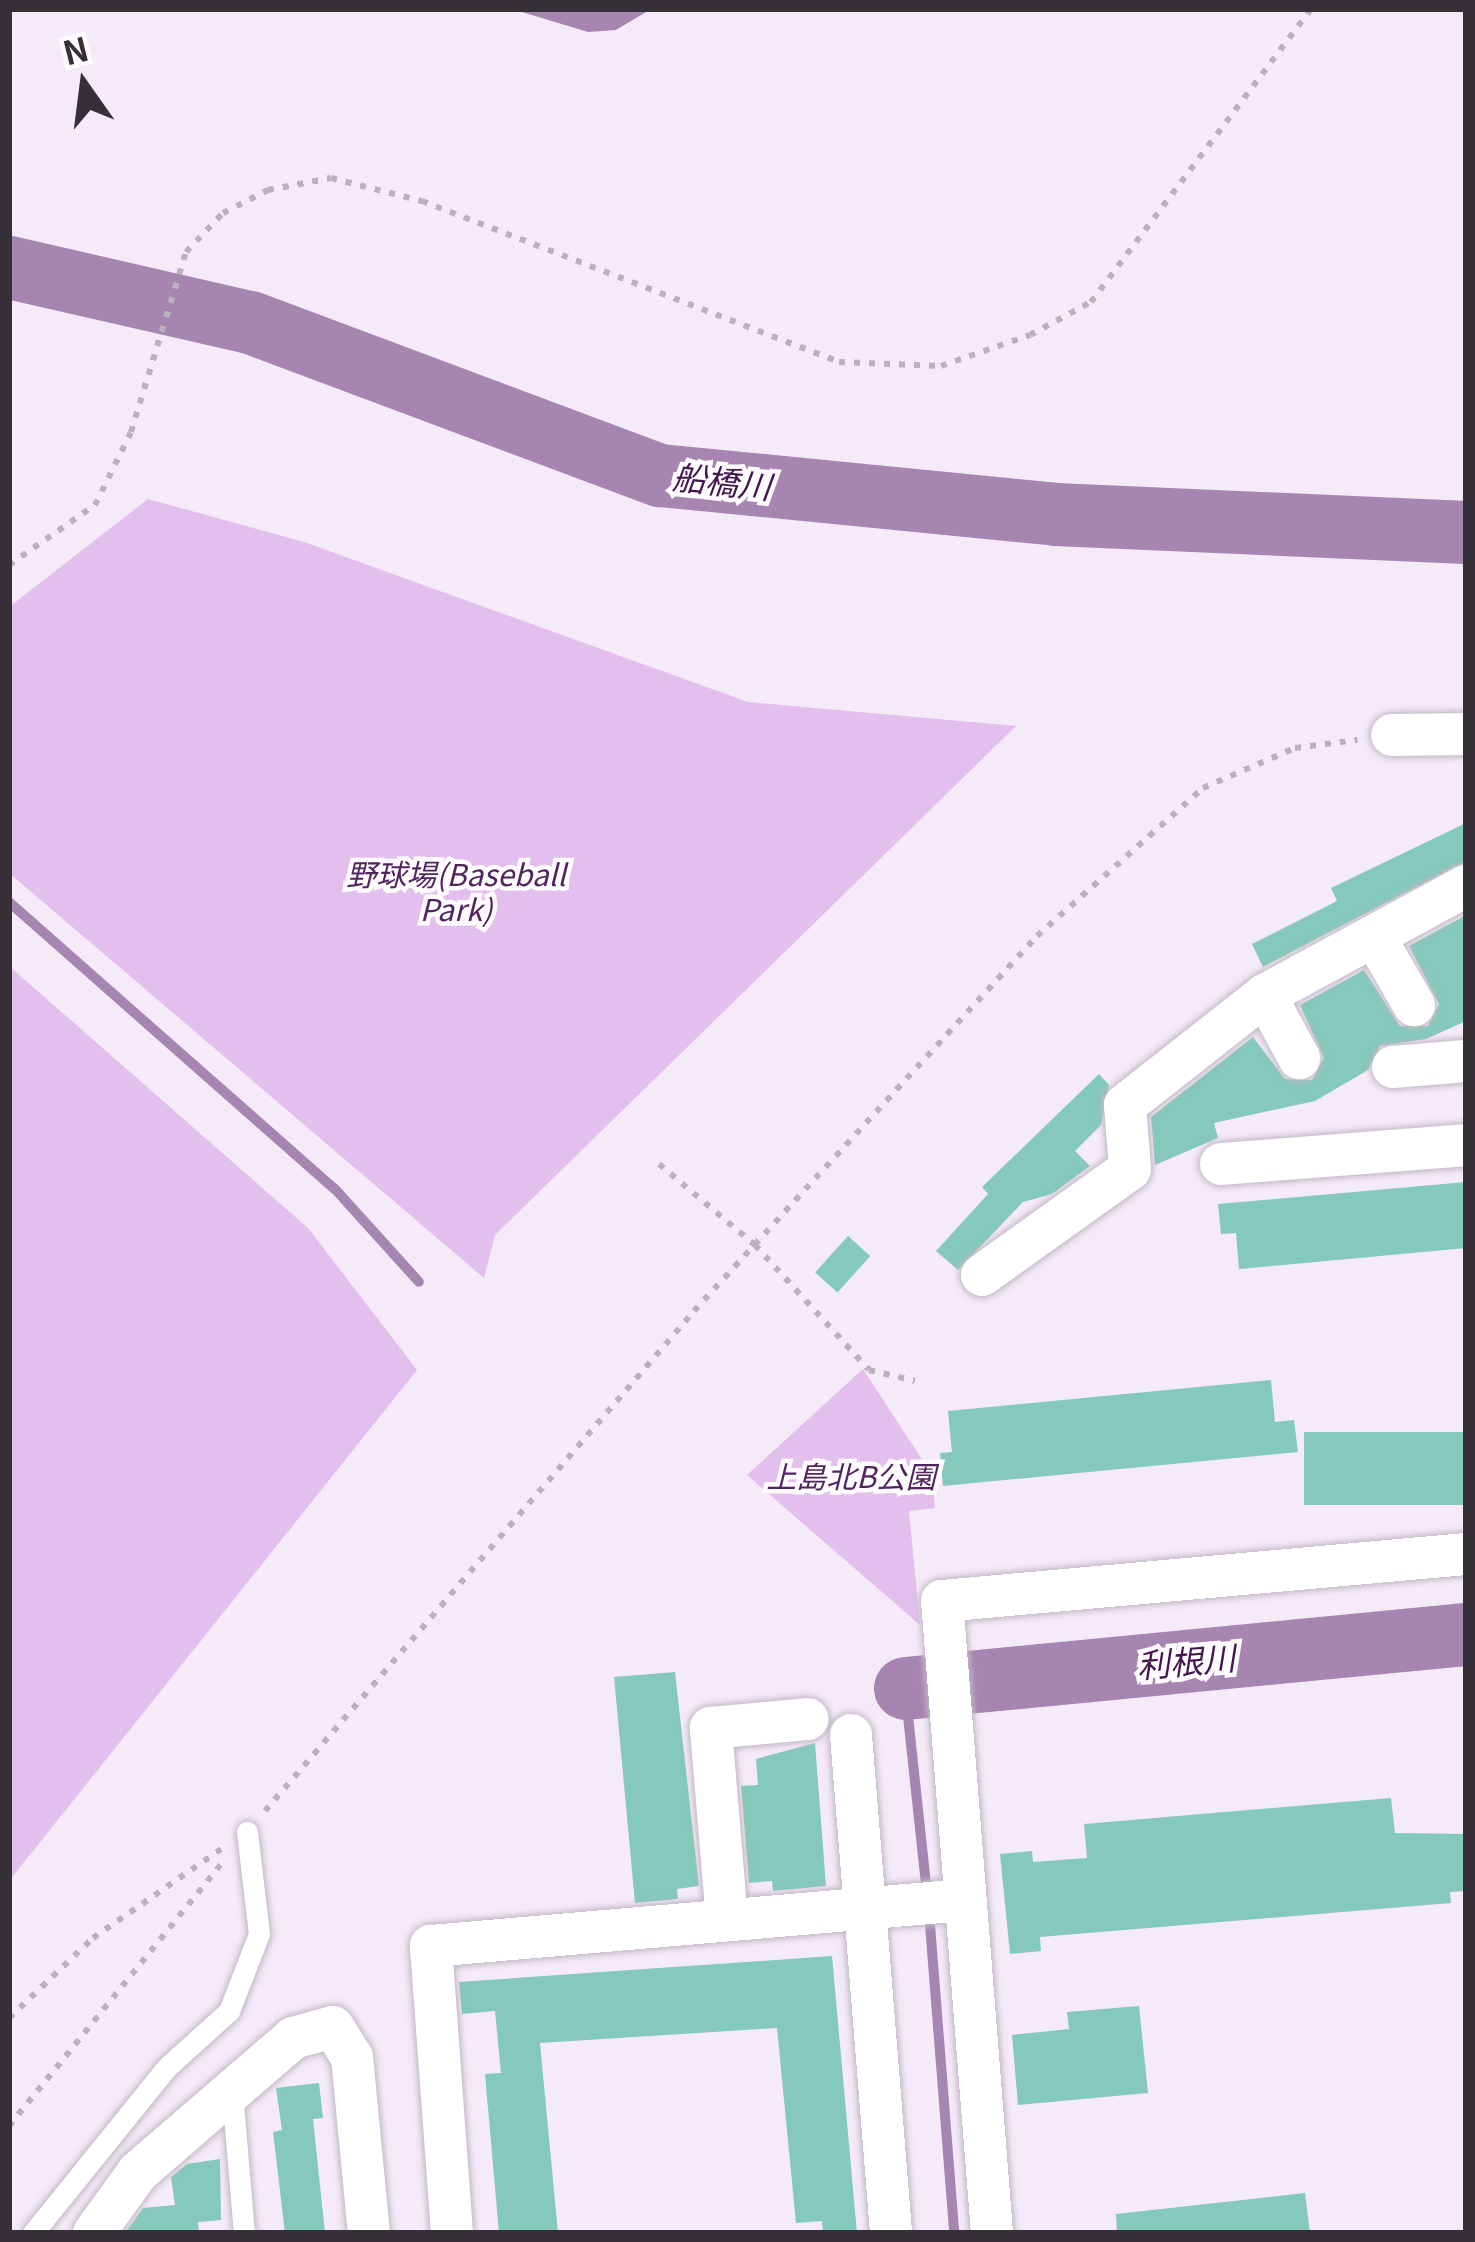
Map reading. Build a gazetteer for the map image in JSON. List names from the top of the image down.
{
  "water": ["船橋川", "利根川"],
  "parks": ["野球場(Baseball Park)", "上島北B公園"],
  "north": "top"
}
